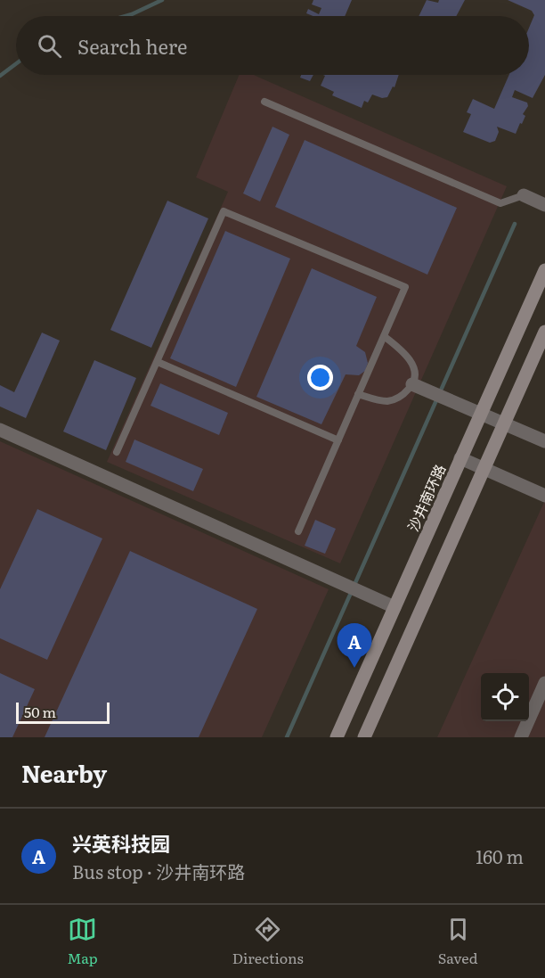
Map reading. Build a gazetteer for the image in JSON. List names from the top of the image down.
{
  "streets": {
    "main road": ["沙井南环路"]
  },
  "scale_bar": "50 m",
  "page": {
    "search": "Search here",
    "pins": "A",
    "scale": "50 m",
    "heading": "Nearby",
    "list": [
      {
        "mark": "A",
        "name": "兴英科技园",
        "note": "Bus stop · 沙井南环路",
        "value": "160 m"
      }
    ],
    "nav": ["Map", "Directions", "Saved"]
  }
}
